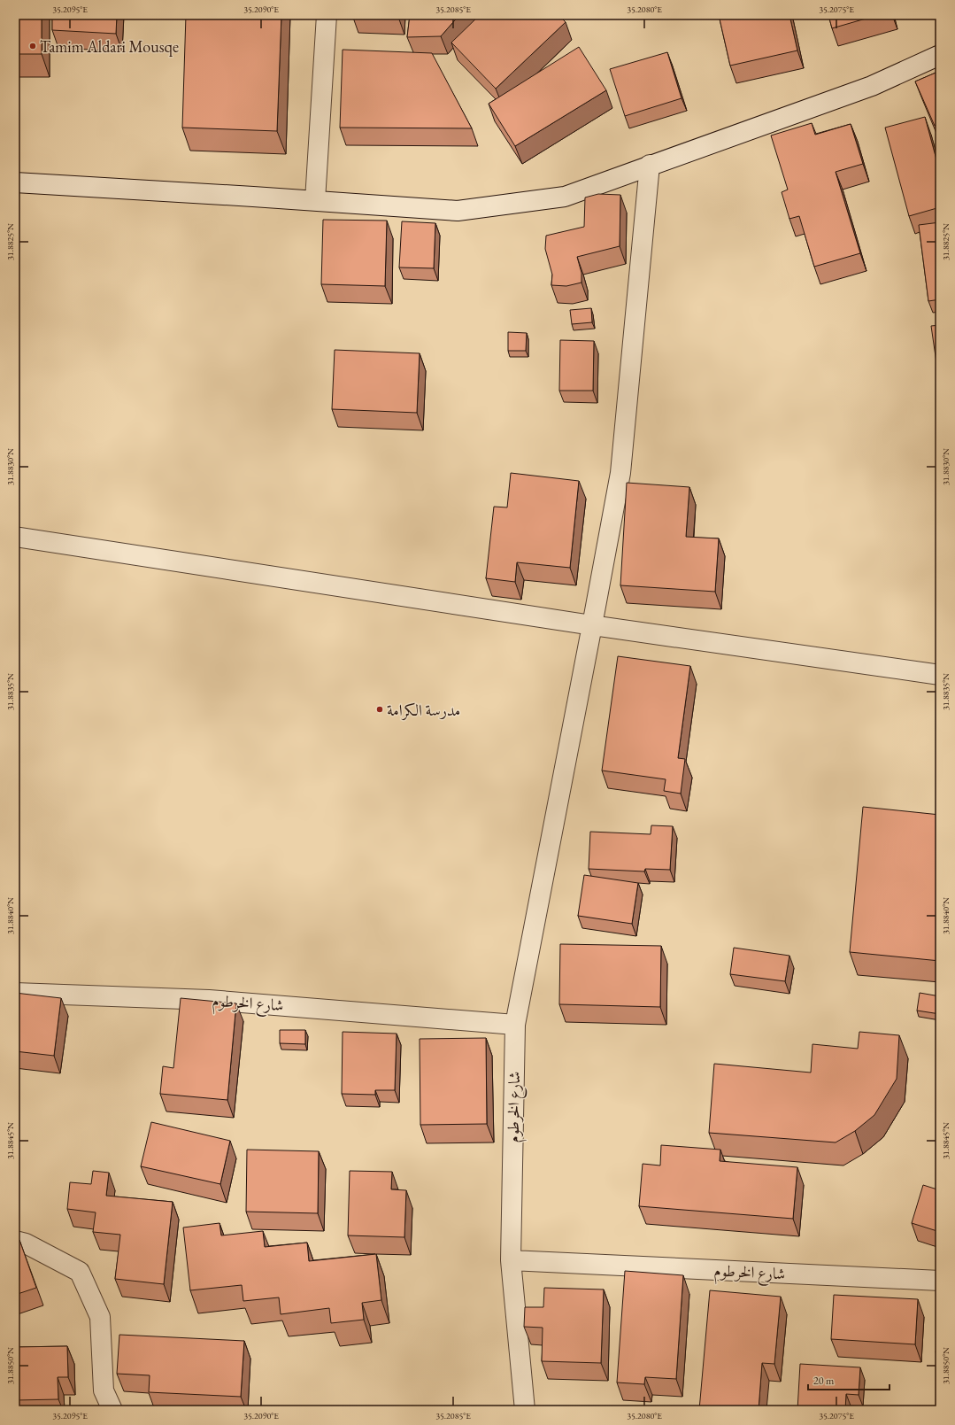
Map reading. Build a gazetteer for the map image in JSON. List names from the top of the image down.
{
  "streets": {
    "street": ["شارع الخرطوم"]
  },
  "places": ["Tamim Aldari Mousqe", "مدرسة الكرامة"],
  "scale_bar": "20 m",
  "coordinates": [
    "35.2095°E",
    "35.2090°E",
    "35.2085°E",
    "35.2080°E",
    "35.2075°E",
    "31.8825°N",
    "31.8830°N",
    "31.8835°N",
    "31.8840°N",
    "31.8845°N",
    "31.8850°N"
  ]
}
